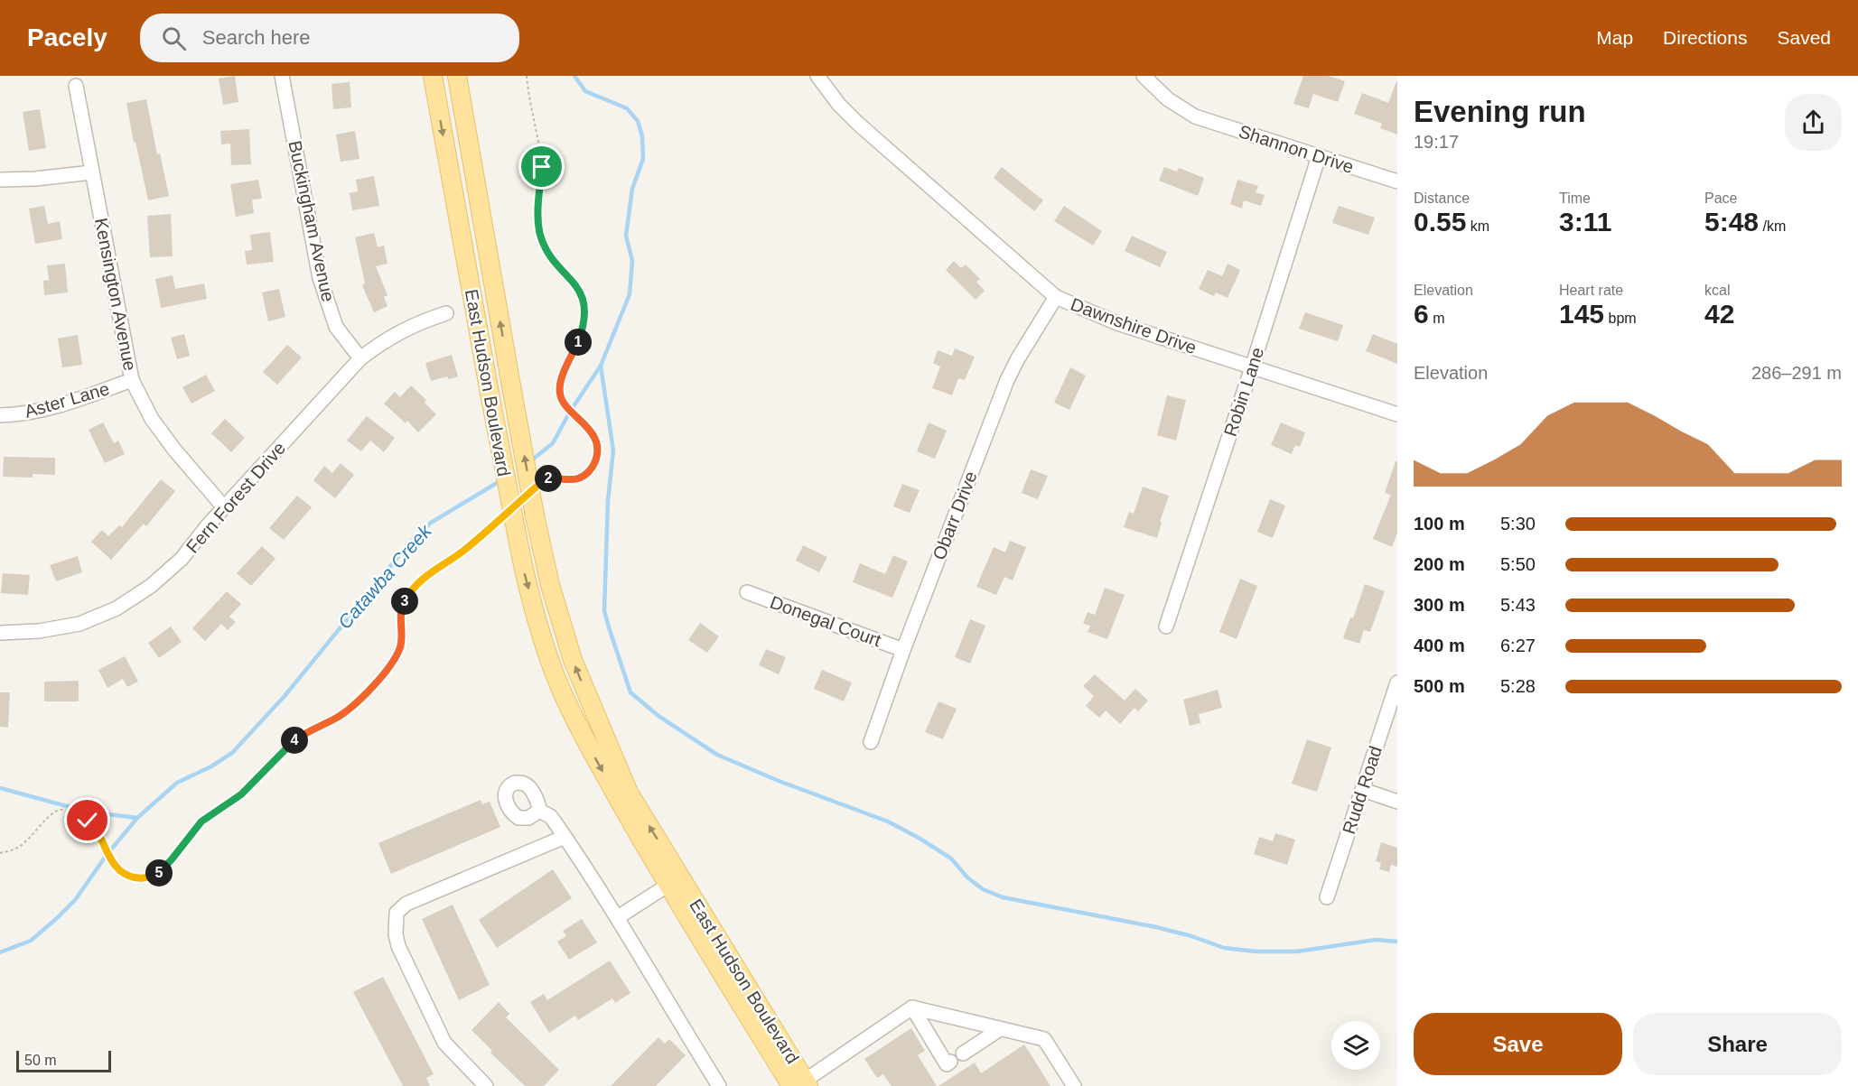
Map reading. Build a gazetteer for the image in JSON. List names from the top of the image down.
{
  "streets": {
    "main road": ["East Hudson Boulevard"],
    "street": [
      "Shannon Drive",
      "Buckingham Avenue",
      "Kensington Avenue",
      "Dawnshire Drive",
      "Robin Lane",
      "Aster Lane",
      "Fern Forest Drive",
      "Obarr Drive",
      "Donegal Court",
      "Rudd Road"
    ]
  },
  "crossings": [
    ["Shannon Drive", "Robin Lane"],
    ["Buckingham Avenue", "Fern Forest Drive"],
    ["Kensington Avenue", "Aster Lane"],
    ["Kensington Avenue", "Fern Forest Drive"],
    ["Dawnshire Drive", "Robin Lane"],
    ["Dawnshire Drive", "Obarr Drive"],
    ["Obarr Drive", "Donegal Court"]
  ],
  "water": ["Catawba Creek"],
  "scale_bar": "50 m",
  "page": {
    "header": "Pacely",
    "search": "Search here",
    "nav": ["Map", "Directions", "Saved"],
    "heading": ["Evening run", "19:17"],
    "stats": [
      ["Distance", "0.55 km"],
      ["Time", "3:11"],
      ["Pace", "5:48 /km"],
      ["Elevation", "6 m"],
      ["Heart rate", "145 bpm"],
      ["kcal", "42"]
    ],
    "pins": [
      "1",
      "2",
      "3",
      "4",
      "5"
    ],
    "chart": ["Elevation", "286–291 m"],
    "list": [
      {
        "name": "100 m",
        "note": "5:30"
      },
      {
        "name": "200 m",
        "note": "5:50"
      },
      {
        "name": "300 m",
        "note": "5:43"
      },
      {
        "name": "400 m",
        "note": "6:27"
      },
      {
        "name": "500 m",
        "note": "5:28"
      }
    ],
    "buttons": ["Save", "Share"],
    "scale": "50 m"
  }
}
